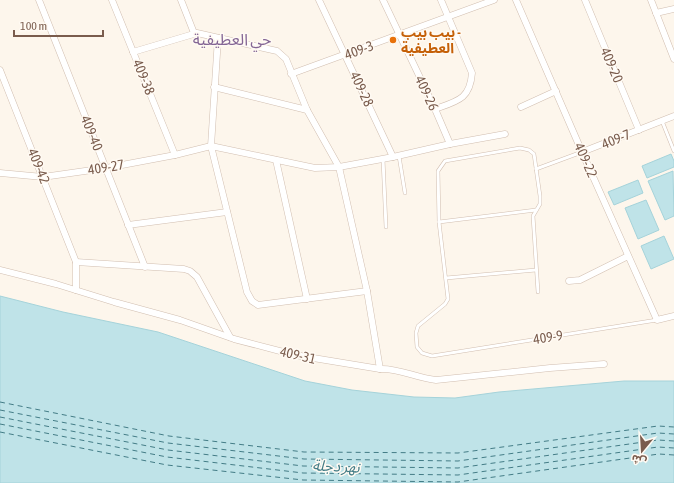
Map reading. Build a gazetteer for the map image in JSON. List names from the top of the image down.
{
  "streets": {
    "street": [
      "409-3",
      "409-20",
      "409-38",
      "409-28",
      "409-26",
      "409-40",
      "409-7",
      "409-22",
      "409-42",
      "409-27",
      "409-9",
      "409-31"
    ]
  },
  "crossings": [
    ["409-3", "409-28"],
    ["409-3", "409-26"],
    ["409-20", "409-7"],
    ["409-38", "409-27"],
    ["409-40", "409-27"],
    ["409-7", "409-22"],
    ["409-22", "409-9"],
    ["409-42", "409-27"]
  ],
  "districts": ["حي العطيفية"],
  "water": ["نهر دجلة"],
  "places": ["بيب بيب - العطيفية"],
  "scale_bar": "100 m",
  "north": "bottom"
}
